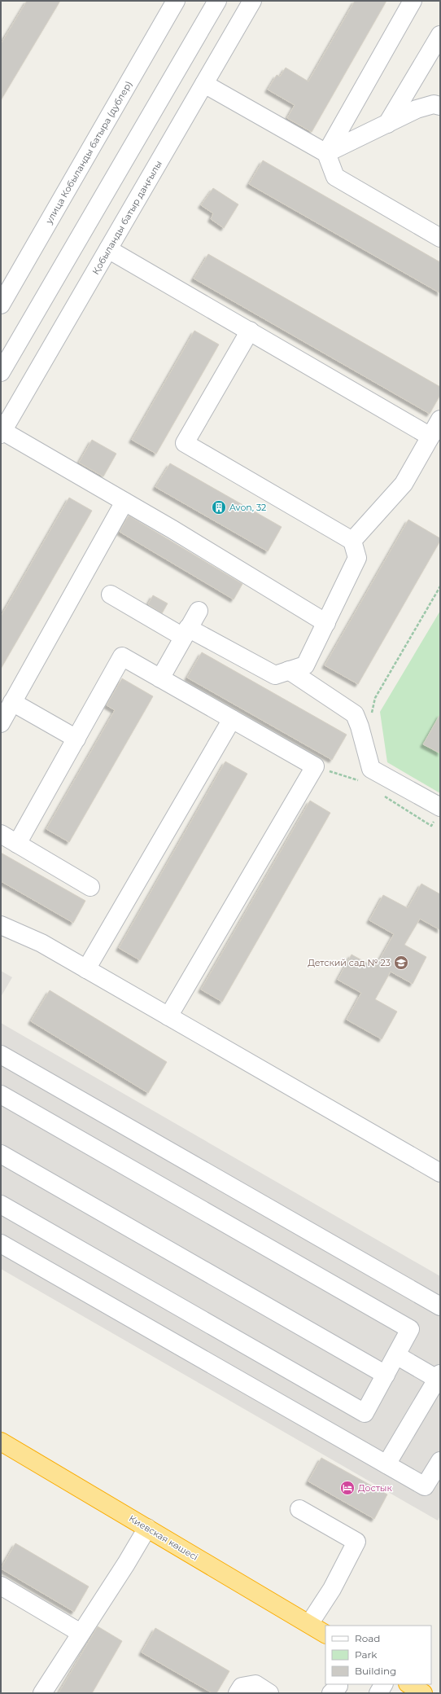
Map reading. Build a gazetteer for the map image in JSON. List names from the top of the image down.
{
  "streets": {
    "highway": ["Киевская көшесі"],
    "street": ["улица Кобыланды батыра (дублер)", "Қобыланды батыр даңғылы"]
  },
  "places": {
    "building": ["Avon, 32"],
    "school or university": ["Детский сад № 23"],
    "hotel": ["Достык"]
  },
  "legend": ["Road", "Park", "Building"]
}
